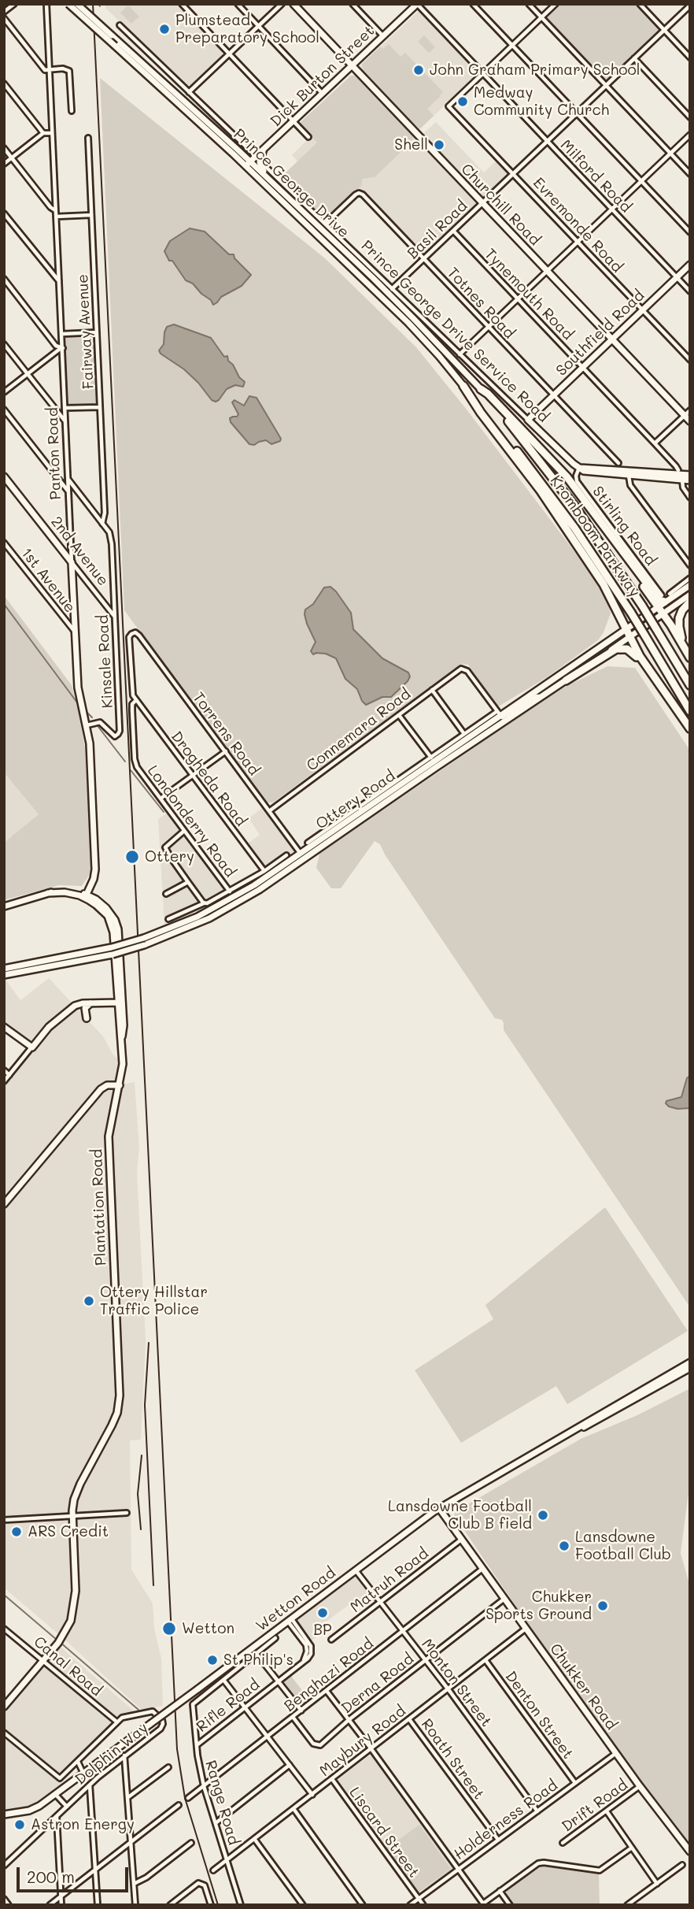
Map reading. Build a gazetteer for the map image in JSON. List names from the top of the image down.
{
  "streets": {
    "highway": ["Kromboom Parkway"],
    "main road": [
      "Dick Burton Street",
      "Prince George Drive",
      "Churchill Road",
      "Prince George Drive Service Road",
      "Southfield Road",
      "Panton Road",
      "2nd Avenue",
      "Ottery Road",
      "Plantation Road",
      "Wetton Road",
      "Chukker Road"
    ],
    "street": [
      "Milford Road",
      "Evremonde Road",
      "Basil Road",
      "Tynemouth Road",
      "Totnes Road",
      "Fairway Avenue",
      "Stirling Road",
      "1st Avenue",
      "Kinsale Road",
      "Connemara Road",
      "Torrens Road",
      "Drogheda Road",
      "Londonderry Road",
      "Matruh Road",
      "Canal Road",
      "Benghazi Road",
      "Monton Street",
      "Derna Road",
      "Rifle Road",
      "Denton Street",
      "Maybury Road",
      "Dolphin Way",
      "Roath Street",
      "Range Road",
      "Drift Road",
      "Holderness Road",
      "Liscard Street"
    ]
  },
  "crossings": [
    ["Dick Burton Street", "Milford Road"],
    ["Dick Burton Street", "Prince George Drive"],
    ["Dick Burton Street", "Churchill Road"],
    ["Milford Road", "Evremonde Road"],
    ["Milford Road", "Basil Road"],
    ["Milford Road", "Southfield Road"],
    ["Prince George Drive", "Kromboom Parkway"],
    ["Churchill Road", "Basil Road"],
    ["Churchill Road", "Southfield Road"],
    ["Evremonde Road", "Basil Road"],
    ["Evremonde Road", "Southfield Road"],
    ["Basil Road", "Tynemouth Road"],
    ["Basil Road", "Totnes Road"],
    ["Basil Road", "Prince George Drive Service Road"],
    ["Tynemouth Road", "Southfield Road"],
    ["Totnes Road", "Prince George Drive Service Road"],
    ["Totnes Road", "Southfield Road"],
    ["Fairway Avenue", "Kinsale Road"],
    ["Prince George Drive Service Road", "Southfield Road"],
    ["Prince George Drive Service Road", "Stirling Road"],
    ["Panton Road", "2nd Avenue"],
    ["Panton Road", "1st Avenue"],
    ["Panton Road", "Kinsale Road"],
    ["Panton Road", "Plantation Road"],
    ["Stirling Road", "Ottery Road"],
    ["2nd Avenue", "Kinsale Road"],
    ["Connemara Road", "Torrens Road"],
    ["Connemara Road", "Ottery Road"],
    ["Torrens Road", "Drogheda Road"],
    ["Torrens Road", "Ottery Road"],
    ["Torrens Road", "Londonderry Road"],
    ["Drogheda Road", "Londonderry Road"],
    ["Plantation Road", "Canal Road"],
    ["Matruh Road", "Monton Street"],
    ["Matruh Road", "Chukker Road"],
    ["Wetton Road", "Monton Street"],
    ["Wetton Road", "Chukker Road"],
    ["Wetton Road", "Rifle Road"],
    ["Wetton Road", "Dolphin Way"],
    ["Canal Road", "Dolphin Way"],
    ["Benghazi Road", "Monton Street"],
    ["Benghazi Road", "Derna Road"],
    ["Benghazi Road", "Chukker Road"],
    ["Benghazi Road", "Range Road"],
    ["Monton Street", "Derna Road"],
    ["Monton Street", "Maybury Road"],
    ["Monton Street", "Holderness Road"],
    ["Derna Road", "Chukker Road"],
    ["Chukker Road", "Maybury Road"],
    ["Chukker Road", "Drift Road"],
    ["Chukker Road", "Holderness Road"],
    ["Rifle Road", "Range Road"],
    ["Denton Street", "Maybury Road"],
    ["Denton Street", "Holderness Road"],
    ["Maybury Road", "Roath Street"],
    ["Maybury Road", "Range Road"],
    ["Maybury Road", "Liscard Street"],
    ["Roath Street", "Holderness Road"],
    ["Holderness Road", "Liscard Street"]
  ],
  "places": [
    "Plumstead Preparatory School",
    "John Graham Primary School",
    "Medway Community Church",
    "Shell",
    "Ottery",
    "Ottery Hillstar Traffic Police",
    "Lansdowne Football Club B field",
    "ARS Credit",
    "Lansdowne Football Club",
    "Chukker Sports Ground",
    "BP",
    "Wetton",
    "St Philip's",
    "Astron Energy"
  ],
  "scale_bar": "200 m"
}
